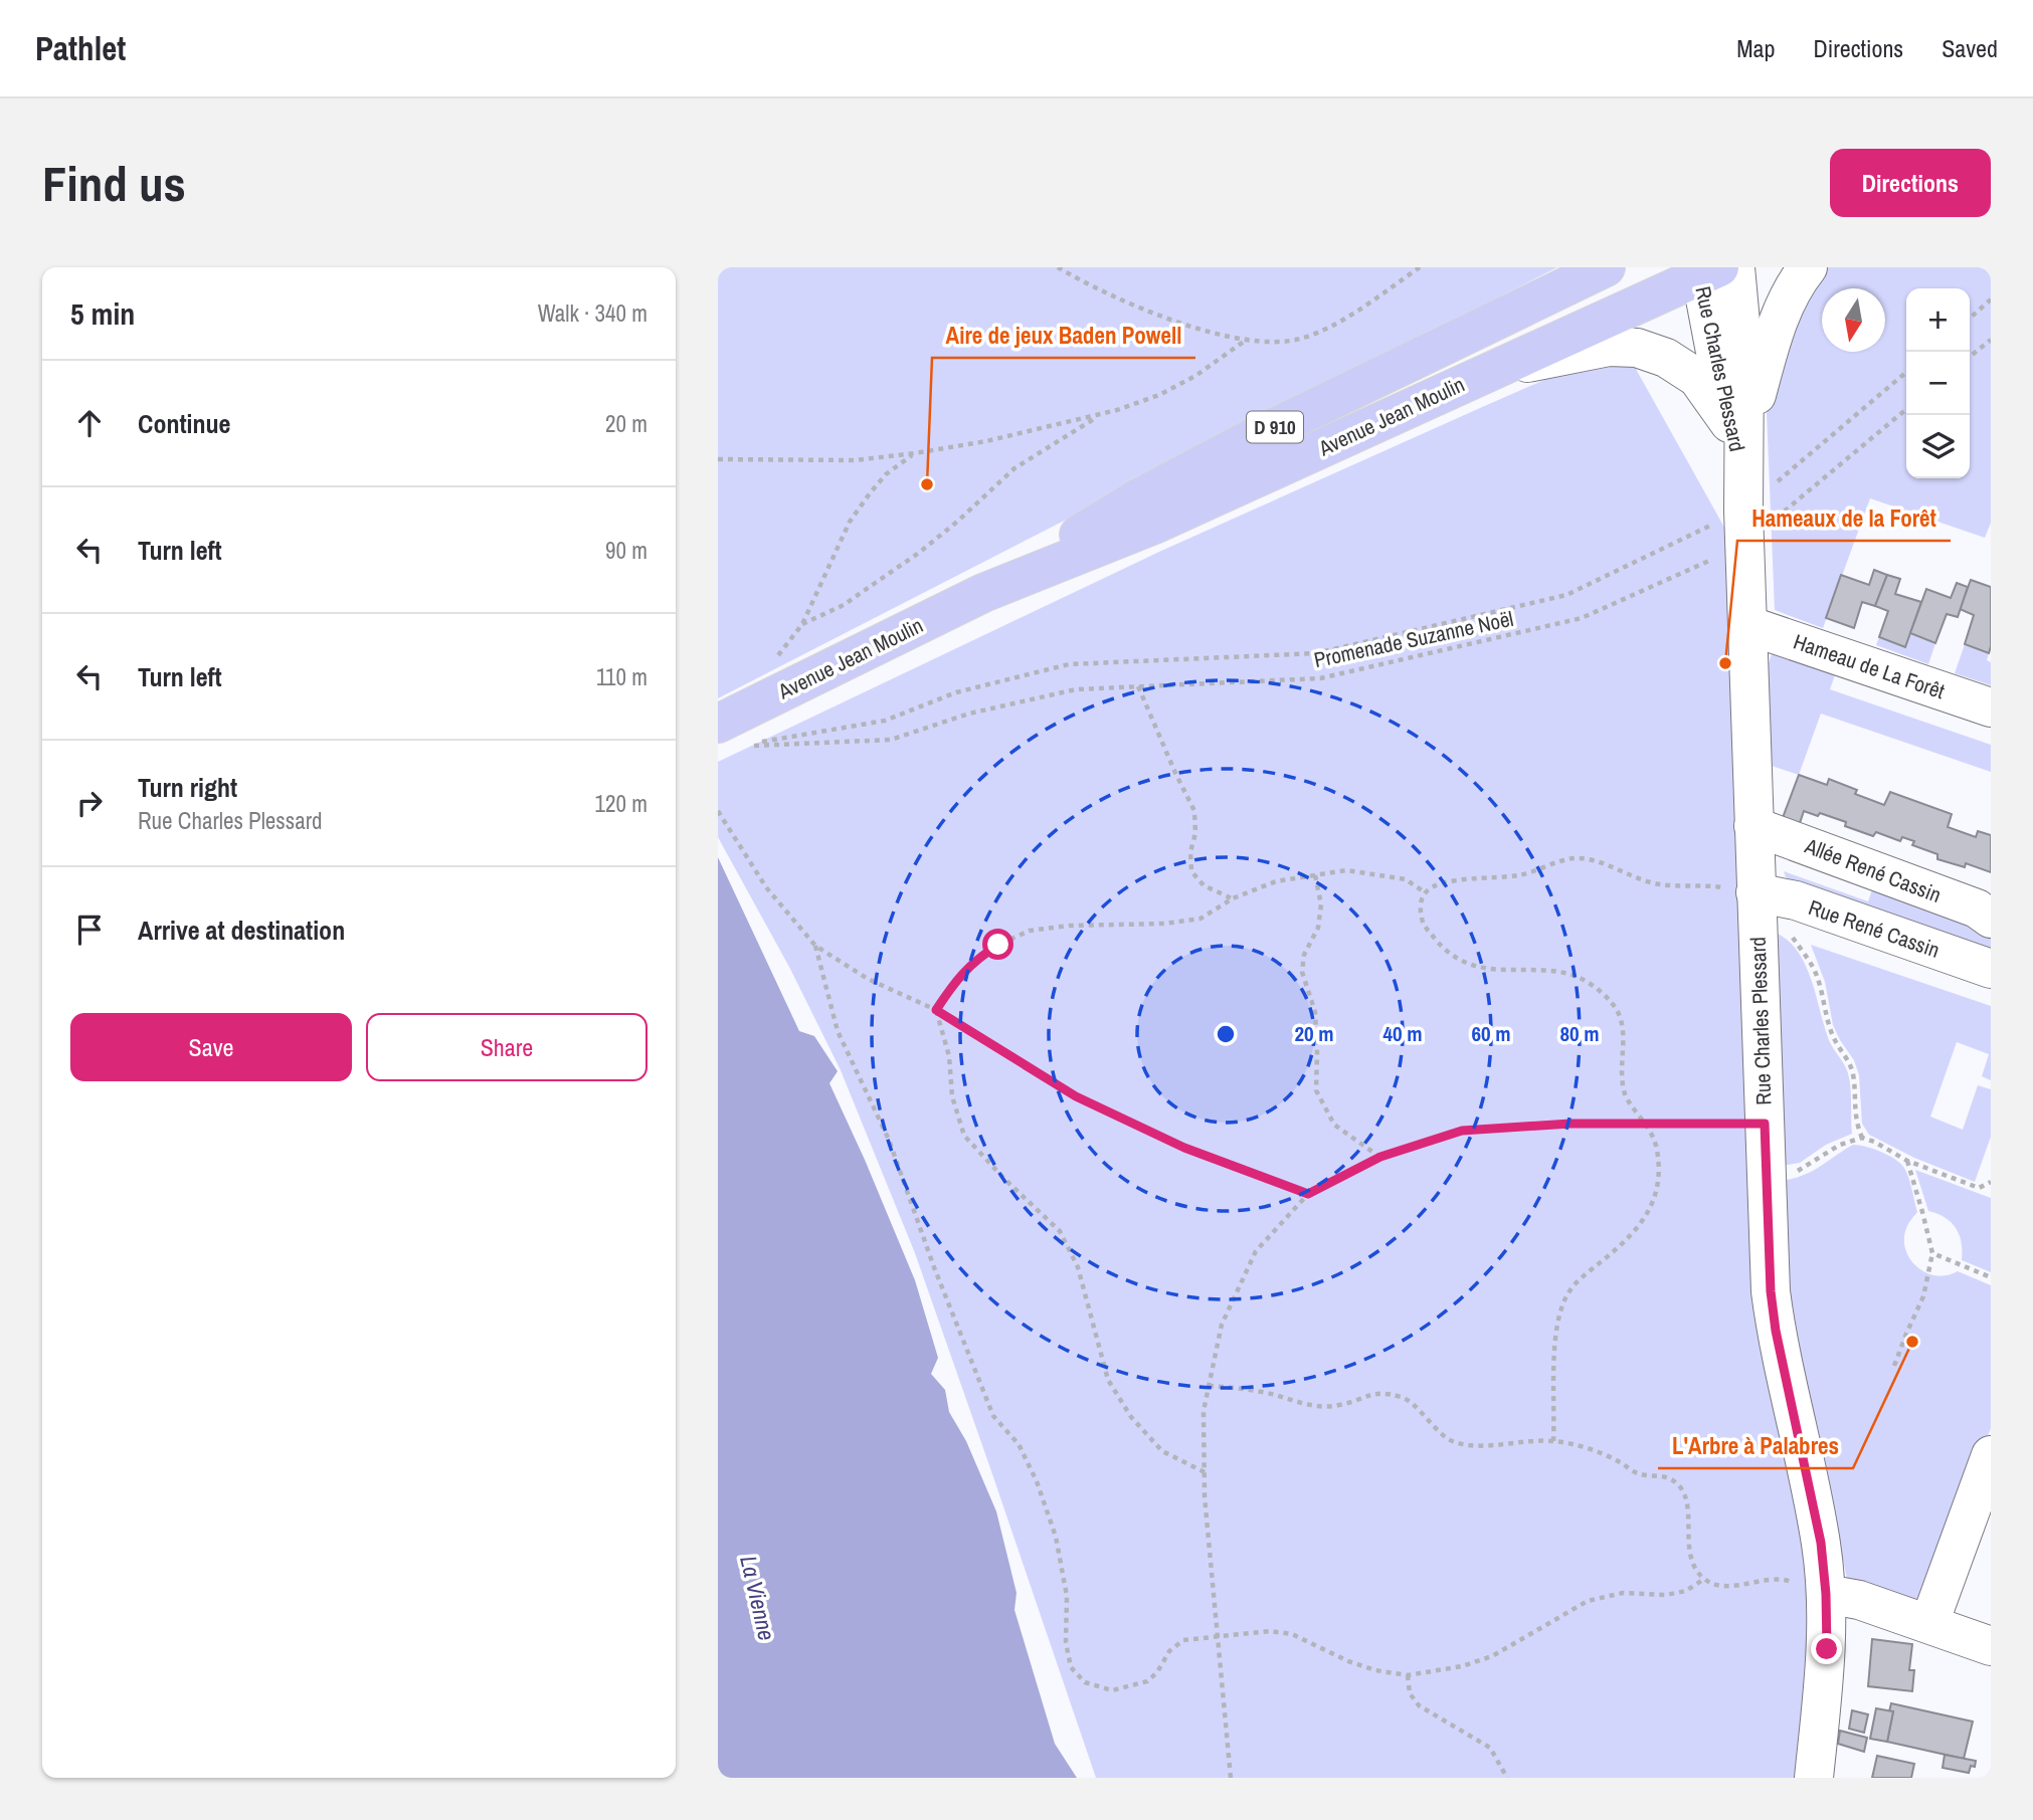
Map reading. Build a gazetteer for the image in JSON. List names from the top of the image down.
{
  "streets": {
    "main road": ["Avenue Jean Moulin", "D 910"],
    "street": [
      "Rue Charles Plessard",
      "Hameau de La Forêt",
      "Allée René Cassin",
      "Rue René Cassin"
    ],
    "path": ["Promenade Suzanne Noël"]
  },
  "crossings": [
    ["Rue Charles Plessard", "Avenue Jean Moulin"],
    ["Rue Charles Plessard", "Promenade Suzanne Noël"],
    ["Rue Charles Plessard", "Hameau de La Forêt"],
    ["Rue Charles Plessard", "Allée René Cassin"],
    ["Rue Charles Plessard", "Rue René Cassin"],
    ["Avenue Jean Moulin", "Promenade Suzanne Noël"]
  ],
  "water": ["La Vienne"],
  "places": ["Aire de jeux Baden Powell", "Hameaux de la Forêt", "L'Arbre à Palabres"],
  "north": "bottom",
  "page": {
    "header": "Pathlet",
    "nav": ["Map", "Directions", "Saved"],
    "buttons": [
      "Directions",
      ["Save", "Share"]
    ],
    "title": "Find us",
    "heading": ["5 min", "Walk · 340 m"],
    "map_buttons": ["+", "−"],
    "list": [
      ["Continue", "20 m"],
      ["Turn left", "90 m"],
      ["Turn left", "110 m"],
      ["Turn right", "Rue Charles Plessard", "120 m"],
      "Arrive at destination"
    ]
  },
  "rings": [
    "20 m",
    "40 m",
    "60 m",
    "80 m"
  ]
}
